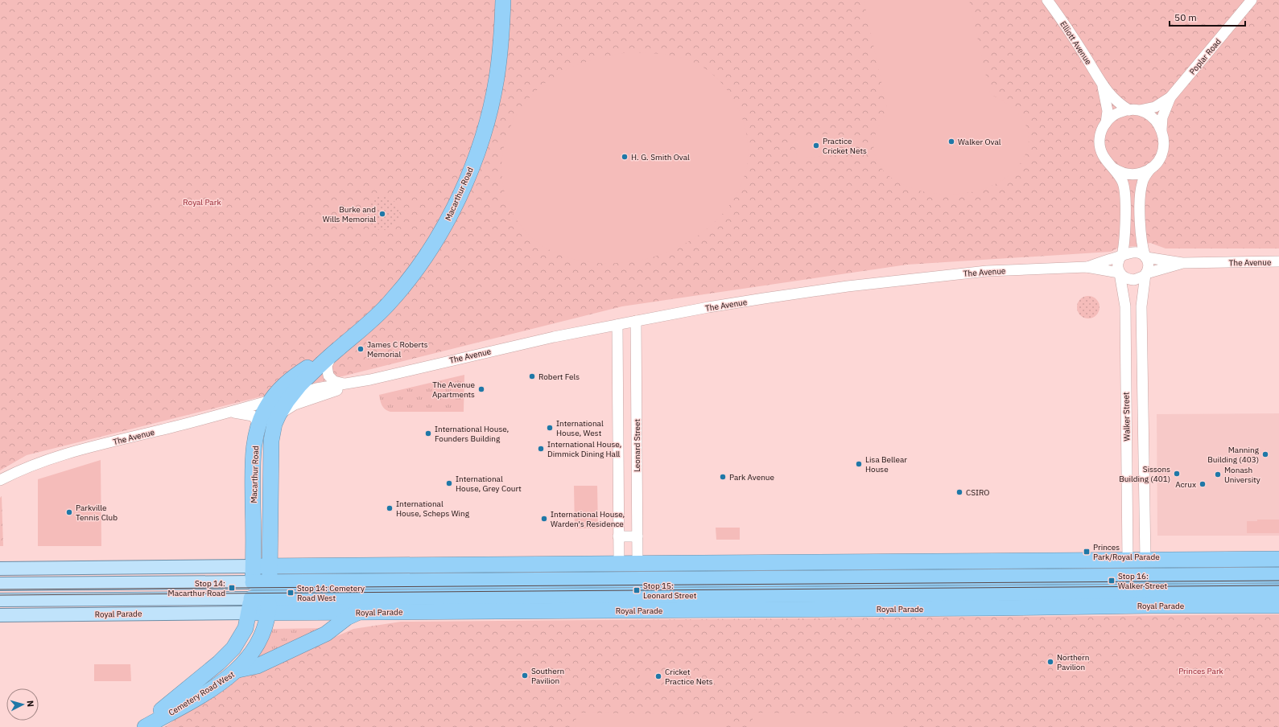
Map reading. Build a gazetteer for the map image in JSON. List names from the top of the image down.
{
  "streets": {
    "highway": ["Macarthur Road", "Royal Parade", "Cemetery Road West"],
    "street": [
      "Elliott Avenue",
      "Poplar Road",
      "The Avenue",
      "Walker Street",
      "Leonard Street"
    ]
  },
  "crossings": [
    ["Elliott Avenue", "Poplar Road"],
    ["Macarthur Road", "The Avenue"],
    ["Macarthur Road", "Royal Parade"],
    ["Macarthur Road", "Cemetery Road West"],
    ["The Avenue", "Walker Street"],
    ["The Avenue", "Leonard Street"],
    ["Royal Parade", "Cemetery Road West"]
  ],
  "parks": ["Royal Park", "Princes Park"],
  "places": {
    "other": [
      "Walker Oval",
      "Practice Cricket Nets",
      "H. G. Smith Oval",
      "Burke and Wills Memorial",
      "James C Roberts Memorial",
      "Robert Fels",
      "The Avenue Apartments",
      "International House, West",
      "International House, Founders Building",
      "International House, Dimmick Dining Hall",
      "Manning Building (403)",
      "Lisa Bellear House",
      "Sissons Building (401)",
      "Monash University",
      "Park Avenue",
      "International House, Grey Court",
      "Acrux",
      "CSIRO",
      "International House, Scheps Wing",
      "Parkville Tennis Club",
      "International House, Warden's Residence",
      "Northern Pavilion",
      "Southern Pavilion",
      "Cricket Practice Nets"
    ],
    "transit": [
      "Princes Park/Royal Parade",
      "Stop 16: Walker Street",
      "Stop 14: Macarthur Road",
      "Stop 15: Leonard Street",
      "Stop 14: Cemetery Road West"
    ]
  },
  "scale_bar": "50 m",
  "north": "right"
}
